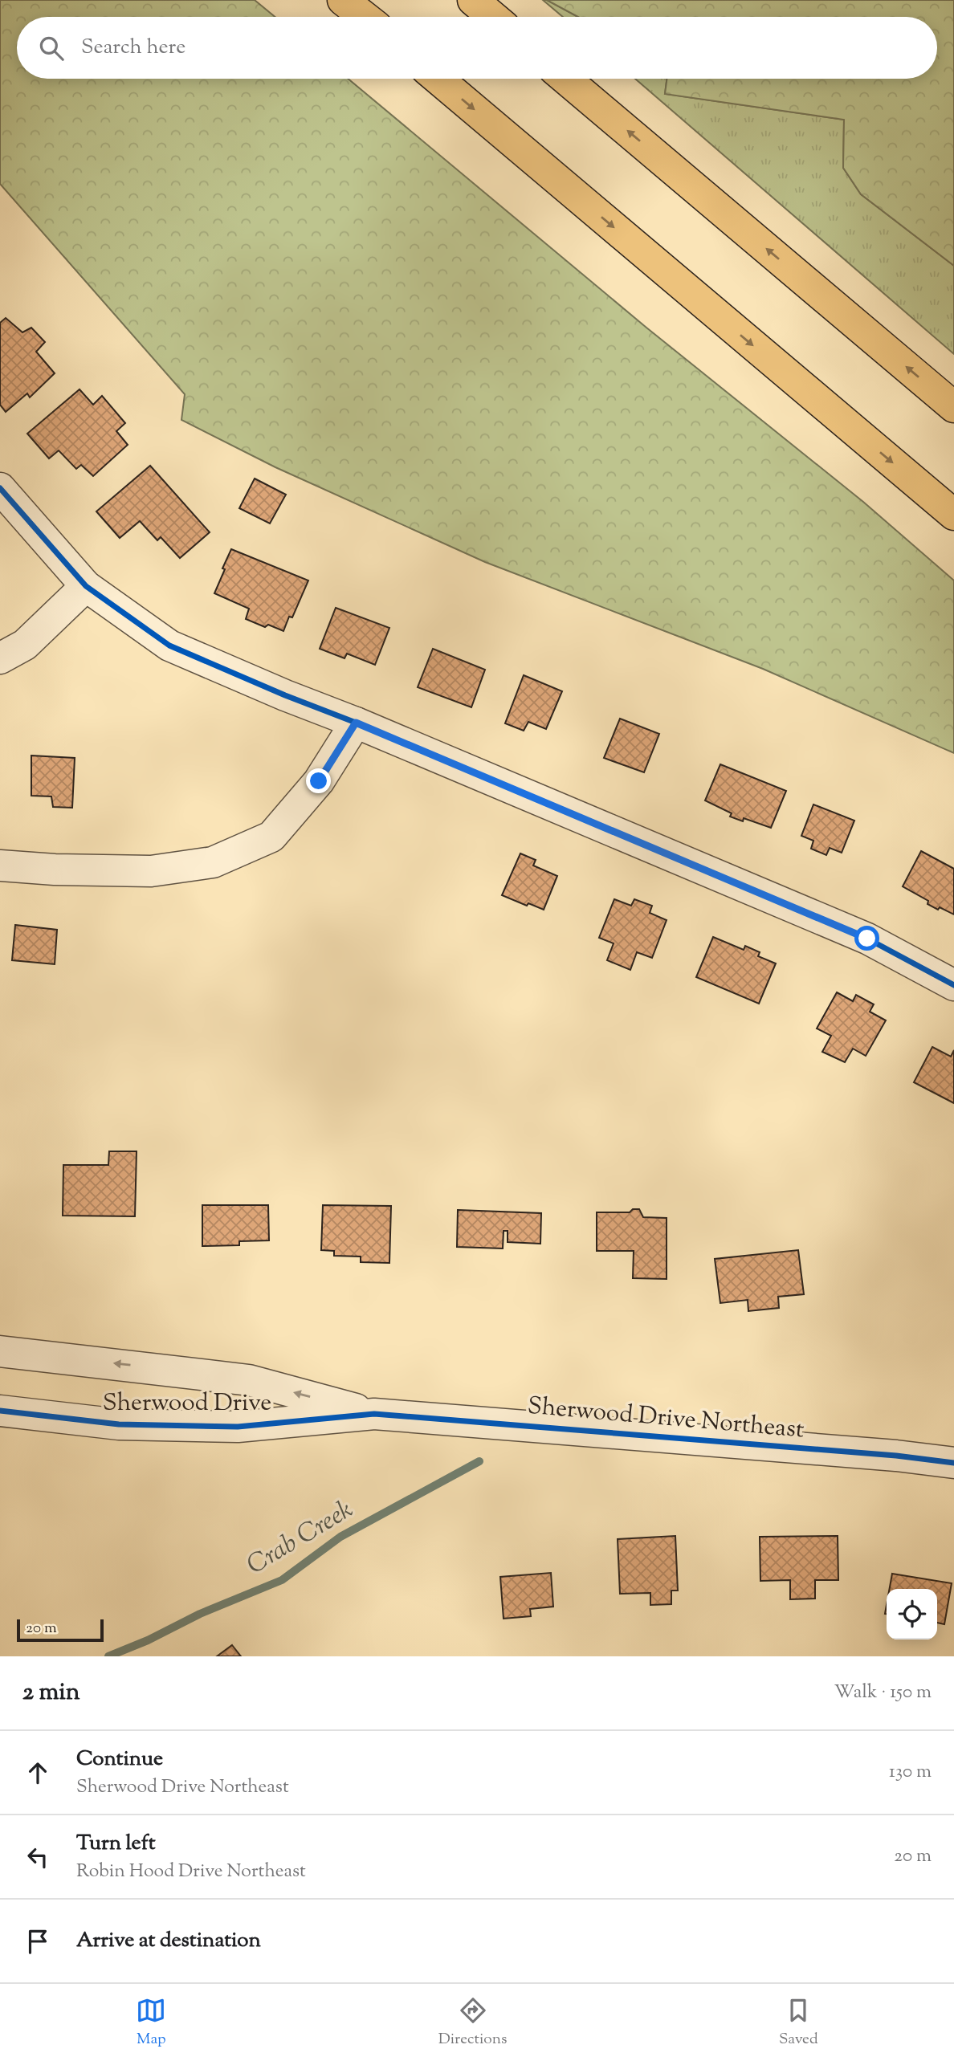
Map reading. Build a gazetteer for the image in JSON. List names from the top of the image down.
{
  "streets": {
    "street": ["Sherwood Drive", "Sherwood Drive Northeast"]
  },
  "crossings": [
    ["Sherwood Drive", "Sherwood Drive Northeast"]
  ],
  "water": ["Crab Creek"],
  "scale_bar": "20 m",
  "page": {
    "search": "Search here",
    "scale": "20 m",
    "heading": ["2 min", "Walk · 150 m"],
    "list": [
      ["Continue", "Sherwood Drive Northeast", "130 m"],
      ["Turn left", "Robin Hood Drive Northeast", "20 m"],
      "Arrive at destination"
    ],
    "nav": ["Map", "Directions", "Saved"]
  }
}
